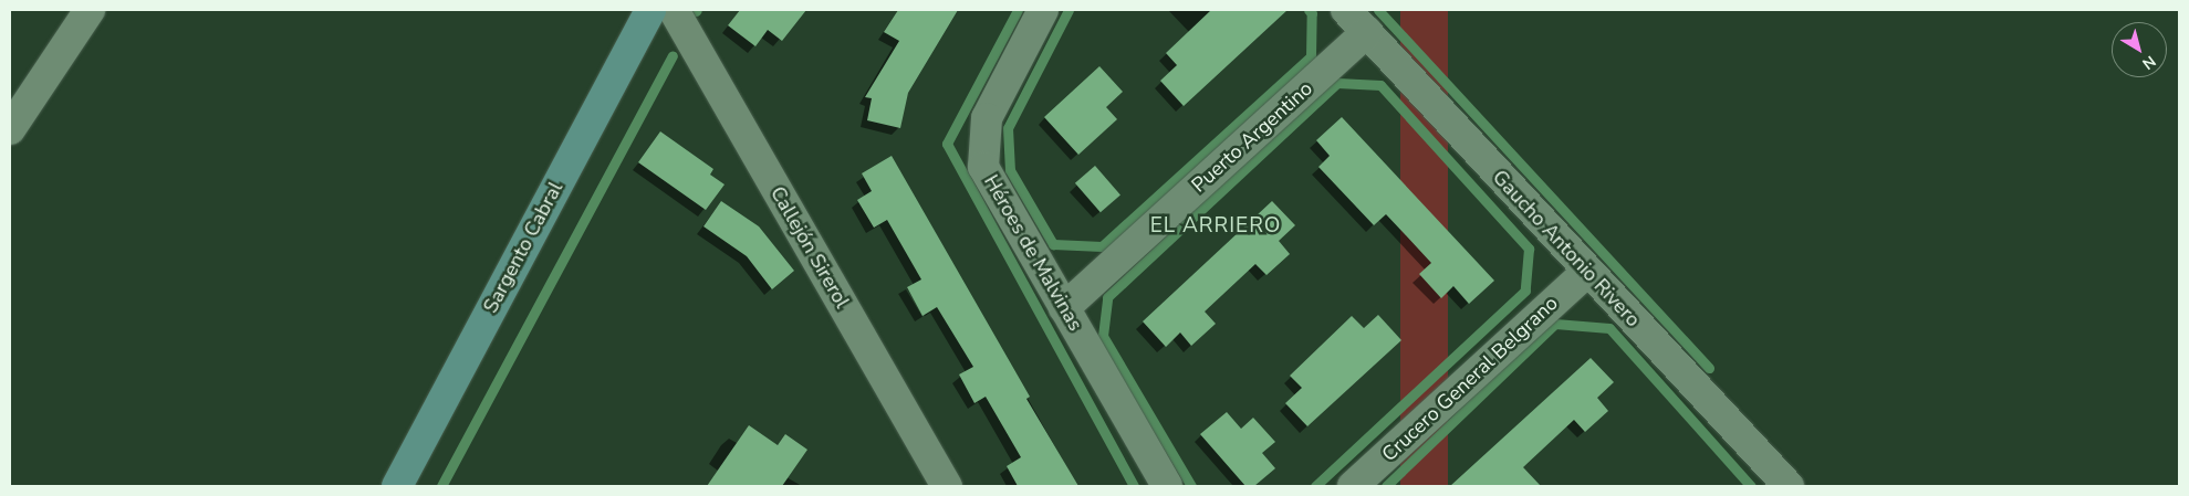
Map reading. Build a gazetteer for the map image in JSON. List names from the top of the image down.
{
  "streets": {
    "main road": ["Sargento Cabral"],
    "street": [
      "Puerto Argentino",
      "Callejón Sirerol",
      "Gaucho Antonio Rivero",
      "Héroes de Malvinas",
      "Crucero General Belgrano"
    ]
  },
  "crossings": [
    ["Puerto Argentino", "Gaucho Antonio Rivero"],
    ["Puerto Argentino", "Héroes de Malvinas"],
    ["Gaucho Antonio Rivero", "Crucero General Belgrano"]
  ],
  "districts": ["EL ARRIERO"],
  "north": "bottom right"
}
